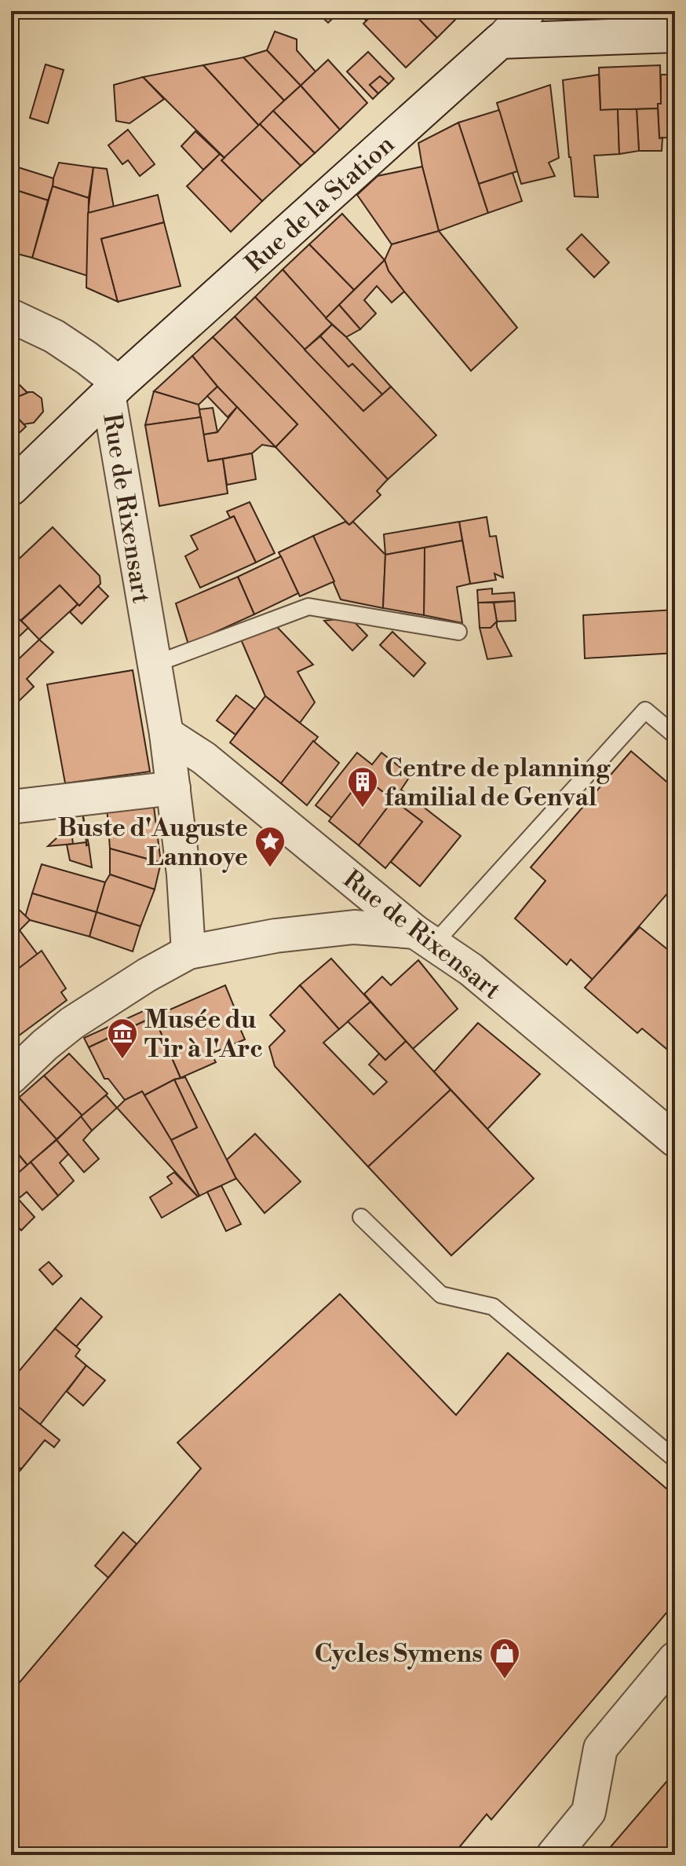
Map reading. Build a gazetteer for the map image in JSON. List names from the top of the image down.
{
  "streets": {
    "street": ["Rue de la Station", "Rue de Rixensart"]
  },
  "crossings": [
    ["Rue de la Station", "Rue de Rixensart"]
  ],
  "places": {
    "building": ["Centre de planning familial de Genval"],
    "place": ["Buste d'Auguste Lannoye"],
    "museum": ["Musée du Tir à l'Arc"],
    "shop": ["Cycles Symens"]
  }
}
